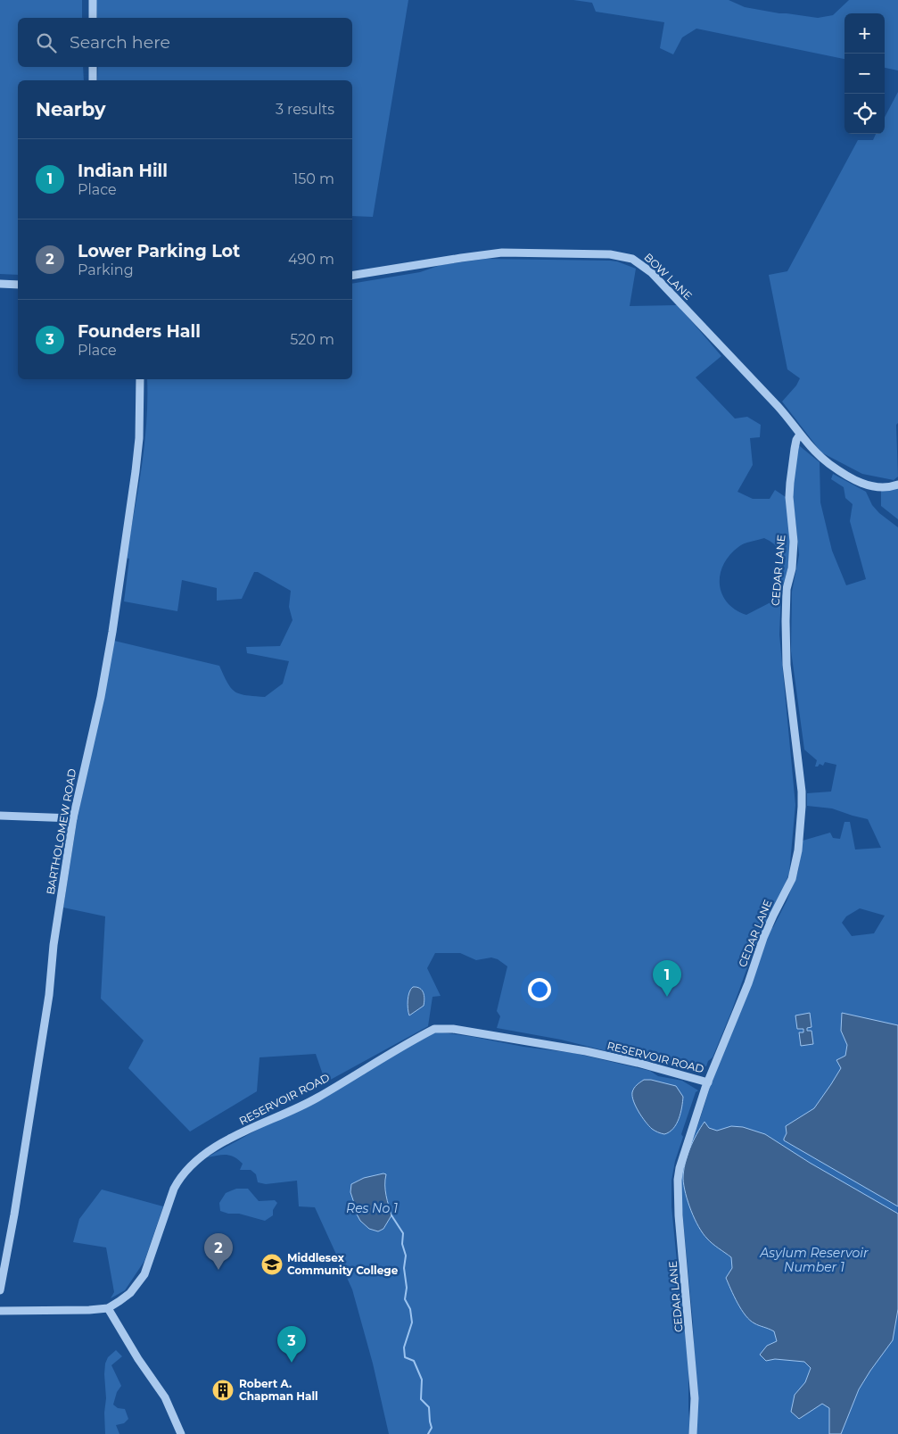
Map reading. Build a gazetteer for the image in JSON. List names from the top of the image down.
{
  "streets": {
    "street": [
      "BOW LANE",
      "CEDAR LANE",
      "BARTHOLOMEW ROAD",
      "RESERVOIR ROAD"
    ]
  },
  "crossings": [
    ["BOW LANE", "CEDAR LANE"],
    ["CEDAR LANE", "RESERVOIR ROAD"]
  ],
  "water": ["Res No 1", "Asylum Reservoir Number 1"],
  "places": {
    "school or university": ["Middlesex Community College"],
    "building": ["Robert A. Chapman Hall"]
  },
  "page": {
    "map_buttons": ["+", "−"],
    "search": "Search here",
    "heading": ["Nearby", "3 results"],
    "list": [
      {
        "mark": "1",
        "name": "Indian Hill",
        "note": "Place",
        "value": "150 m"
      },
      {
        "mark": "2",
        "name": "Lower Parking Lot",
        "note": "Parking",
        "value": "490 m"
      },
      {
        "mark": "3",
        "name": "Founders Hall",
        "note": "Place",
        "value": "520 m"
      }
    ],
    "pins": ["1", "2", "3"]
  }
}
